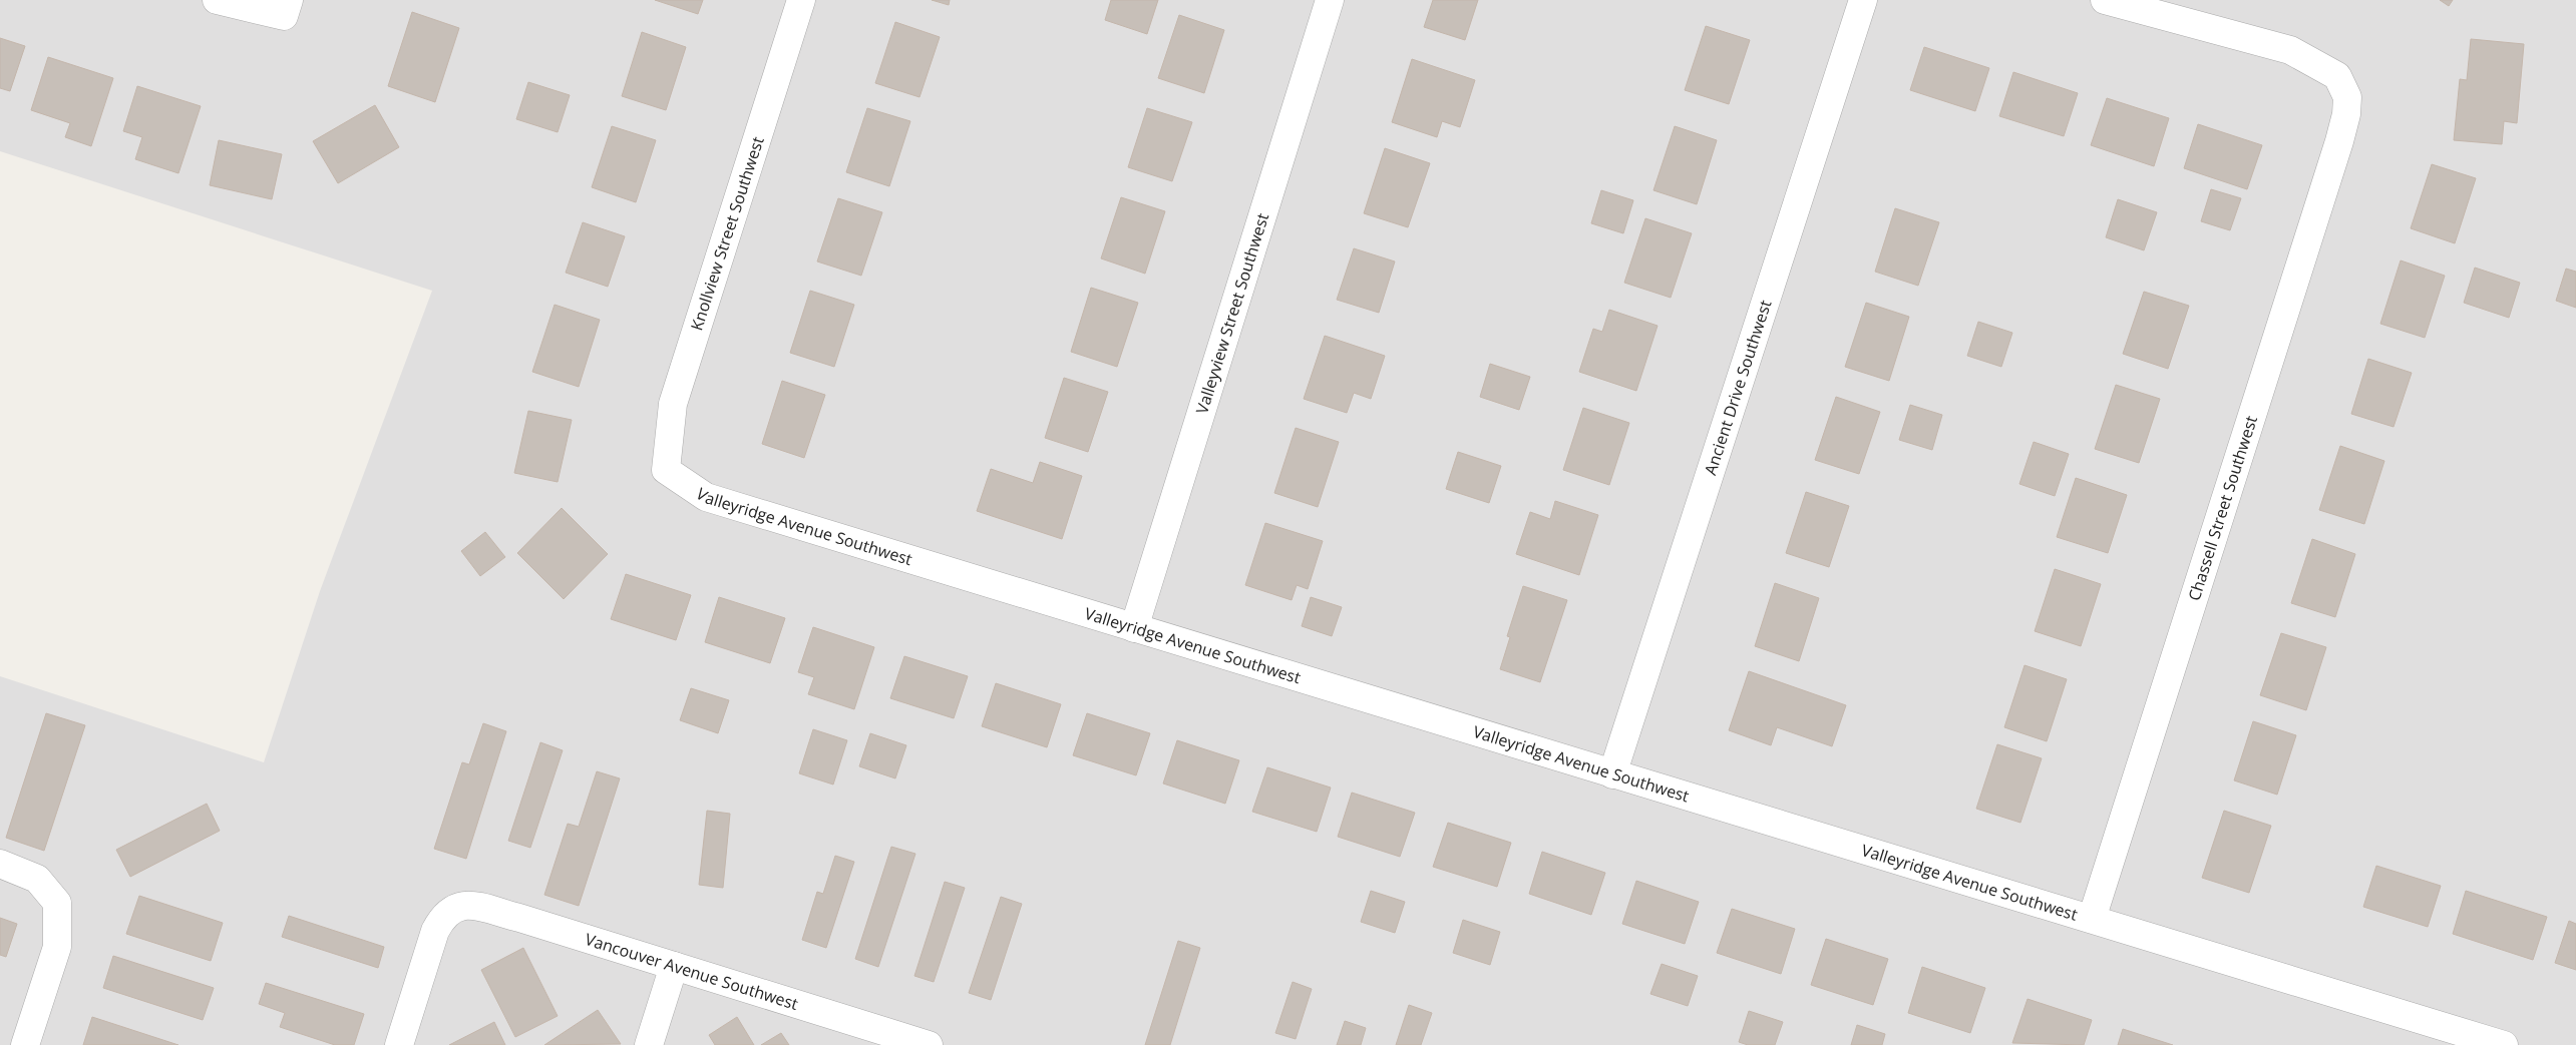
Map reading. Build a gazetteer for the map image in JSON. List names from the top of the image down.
{
  "streets": {
    "street": [
      "Knollview Street Southwest",
      "Valleyview Street Southwest",
      "Ancient Drive Southwest",
      "Chassell Street Southwest",
      "Valleyridge Avenue Southwest",
      "Vancouver Avenue Southwest"
    ]
  },
  "crossings": [
    ["Knollview Street Southwest", "Valleyridge Avenue Southwest"],
    ["Valleyview Street Southwest", "Valleyridge Avenue Southwest"],
    ["Ancient Drive Southwest", "Valleyridge Avenue Southwest"],
    ["Chassell Street Southwest", "Valleyridge Avenue Southwest"]
  ]
}
